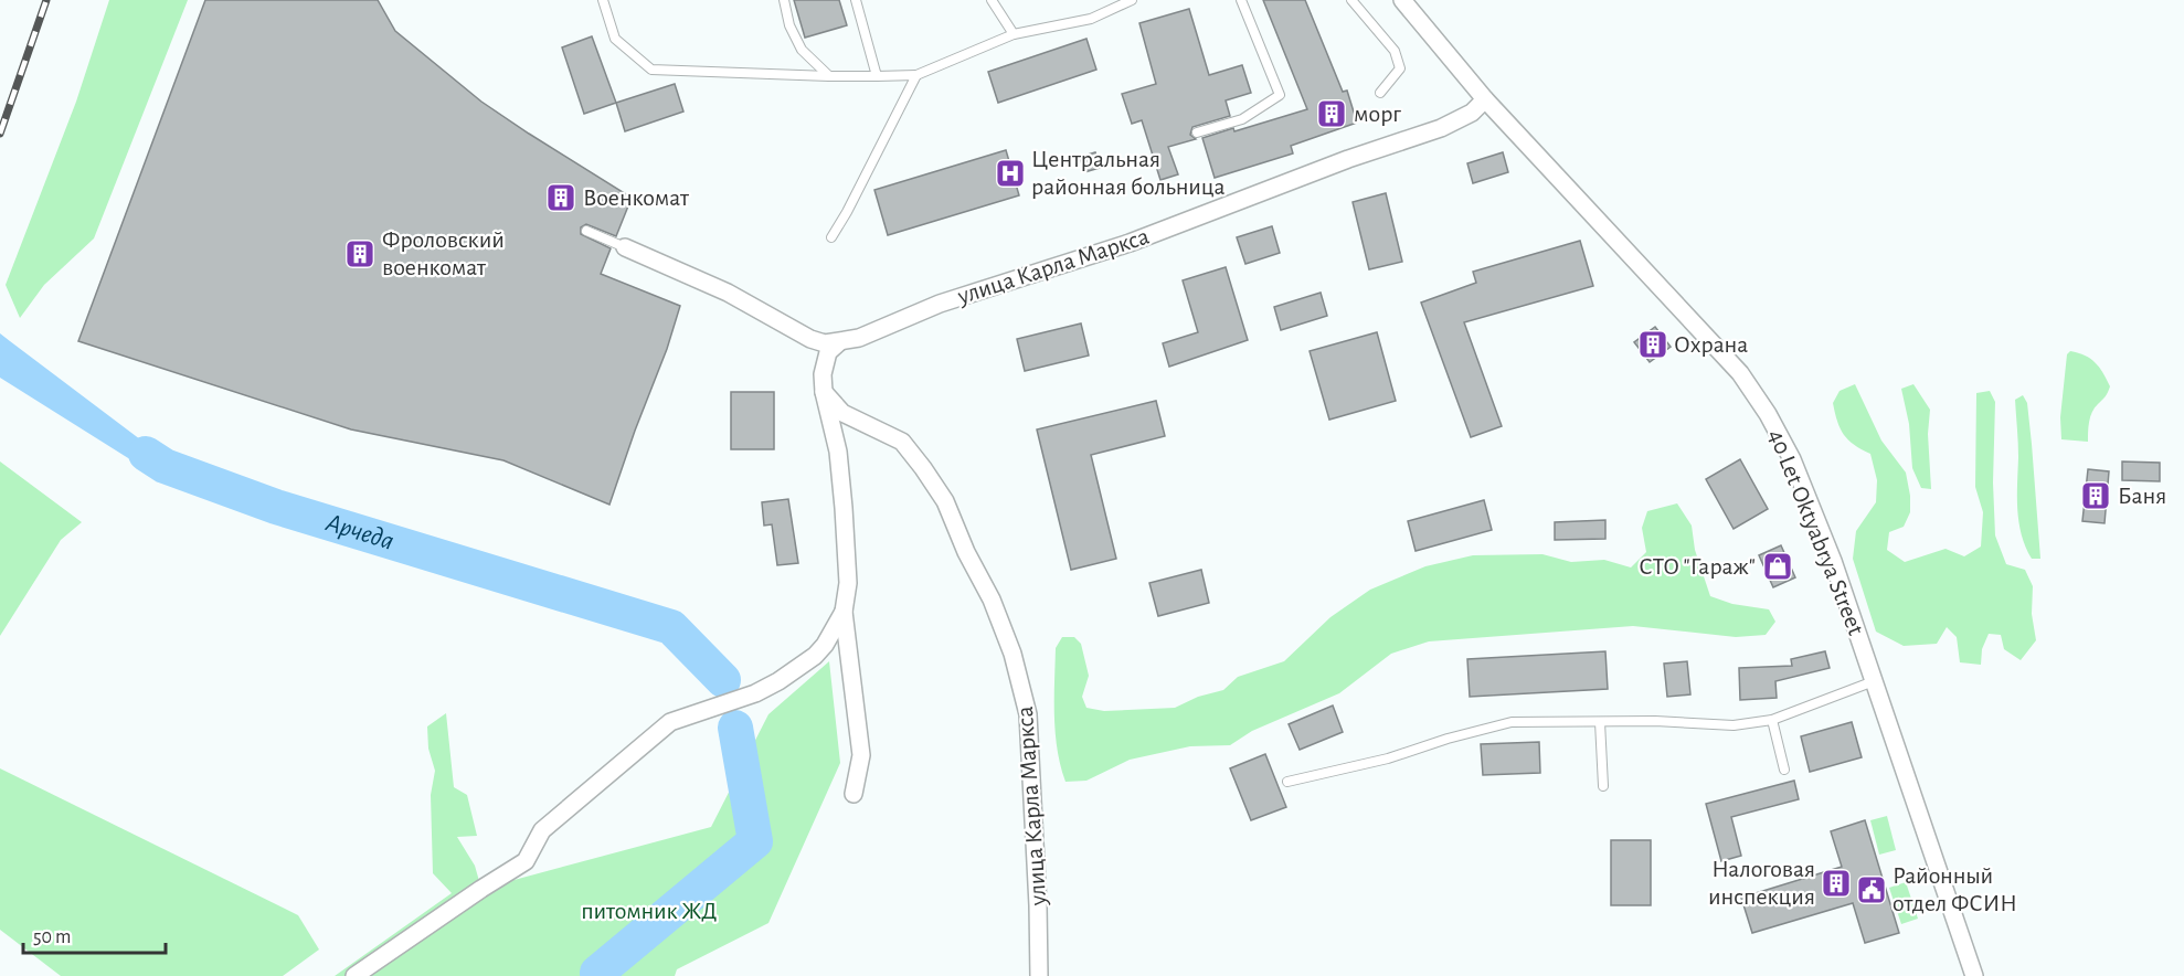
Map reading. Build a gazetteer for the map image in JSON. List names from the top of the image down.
{
  "streets": {
    "street": ["улица Карла Маркса", "40 Let Oktyabrya Street"]
  },
  "crossings": [
    ["улица Карла Маркса", "40 Let Oktyabrya Street"]
  ],
  "water": ["Арчеда"],
  "parks": ["питомник ЖД"],
  "places": {
    "building": [
      "морг",
      "Военкомат",
      "Фроловский военкомат",
      "Охрана",
      "Баня",
      "Налоговая инспекция"
    ],
    "hospital": ["Центральная районная больница"],
    "shop": ["СТО \"Гараж\""],
    "public building": ["Районный отдел ФСИН"]
  },
  "scale_bar": "50 m"
}
